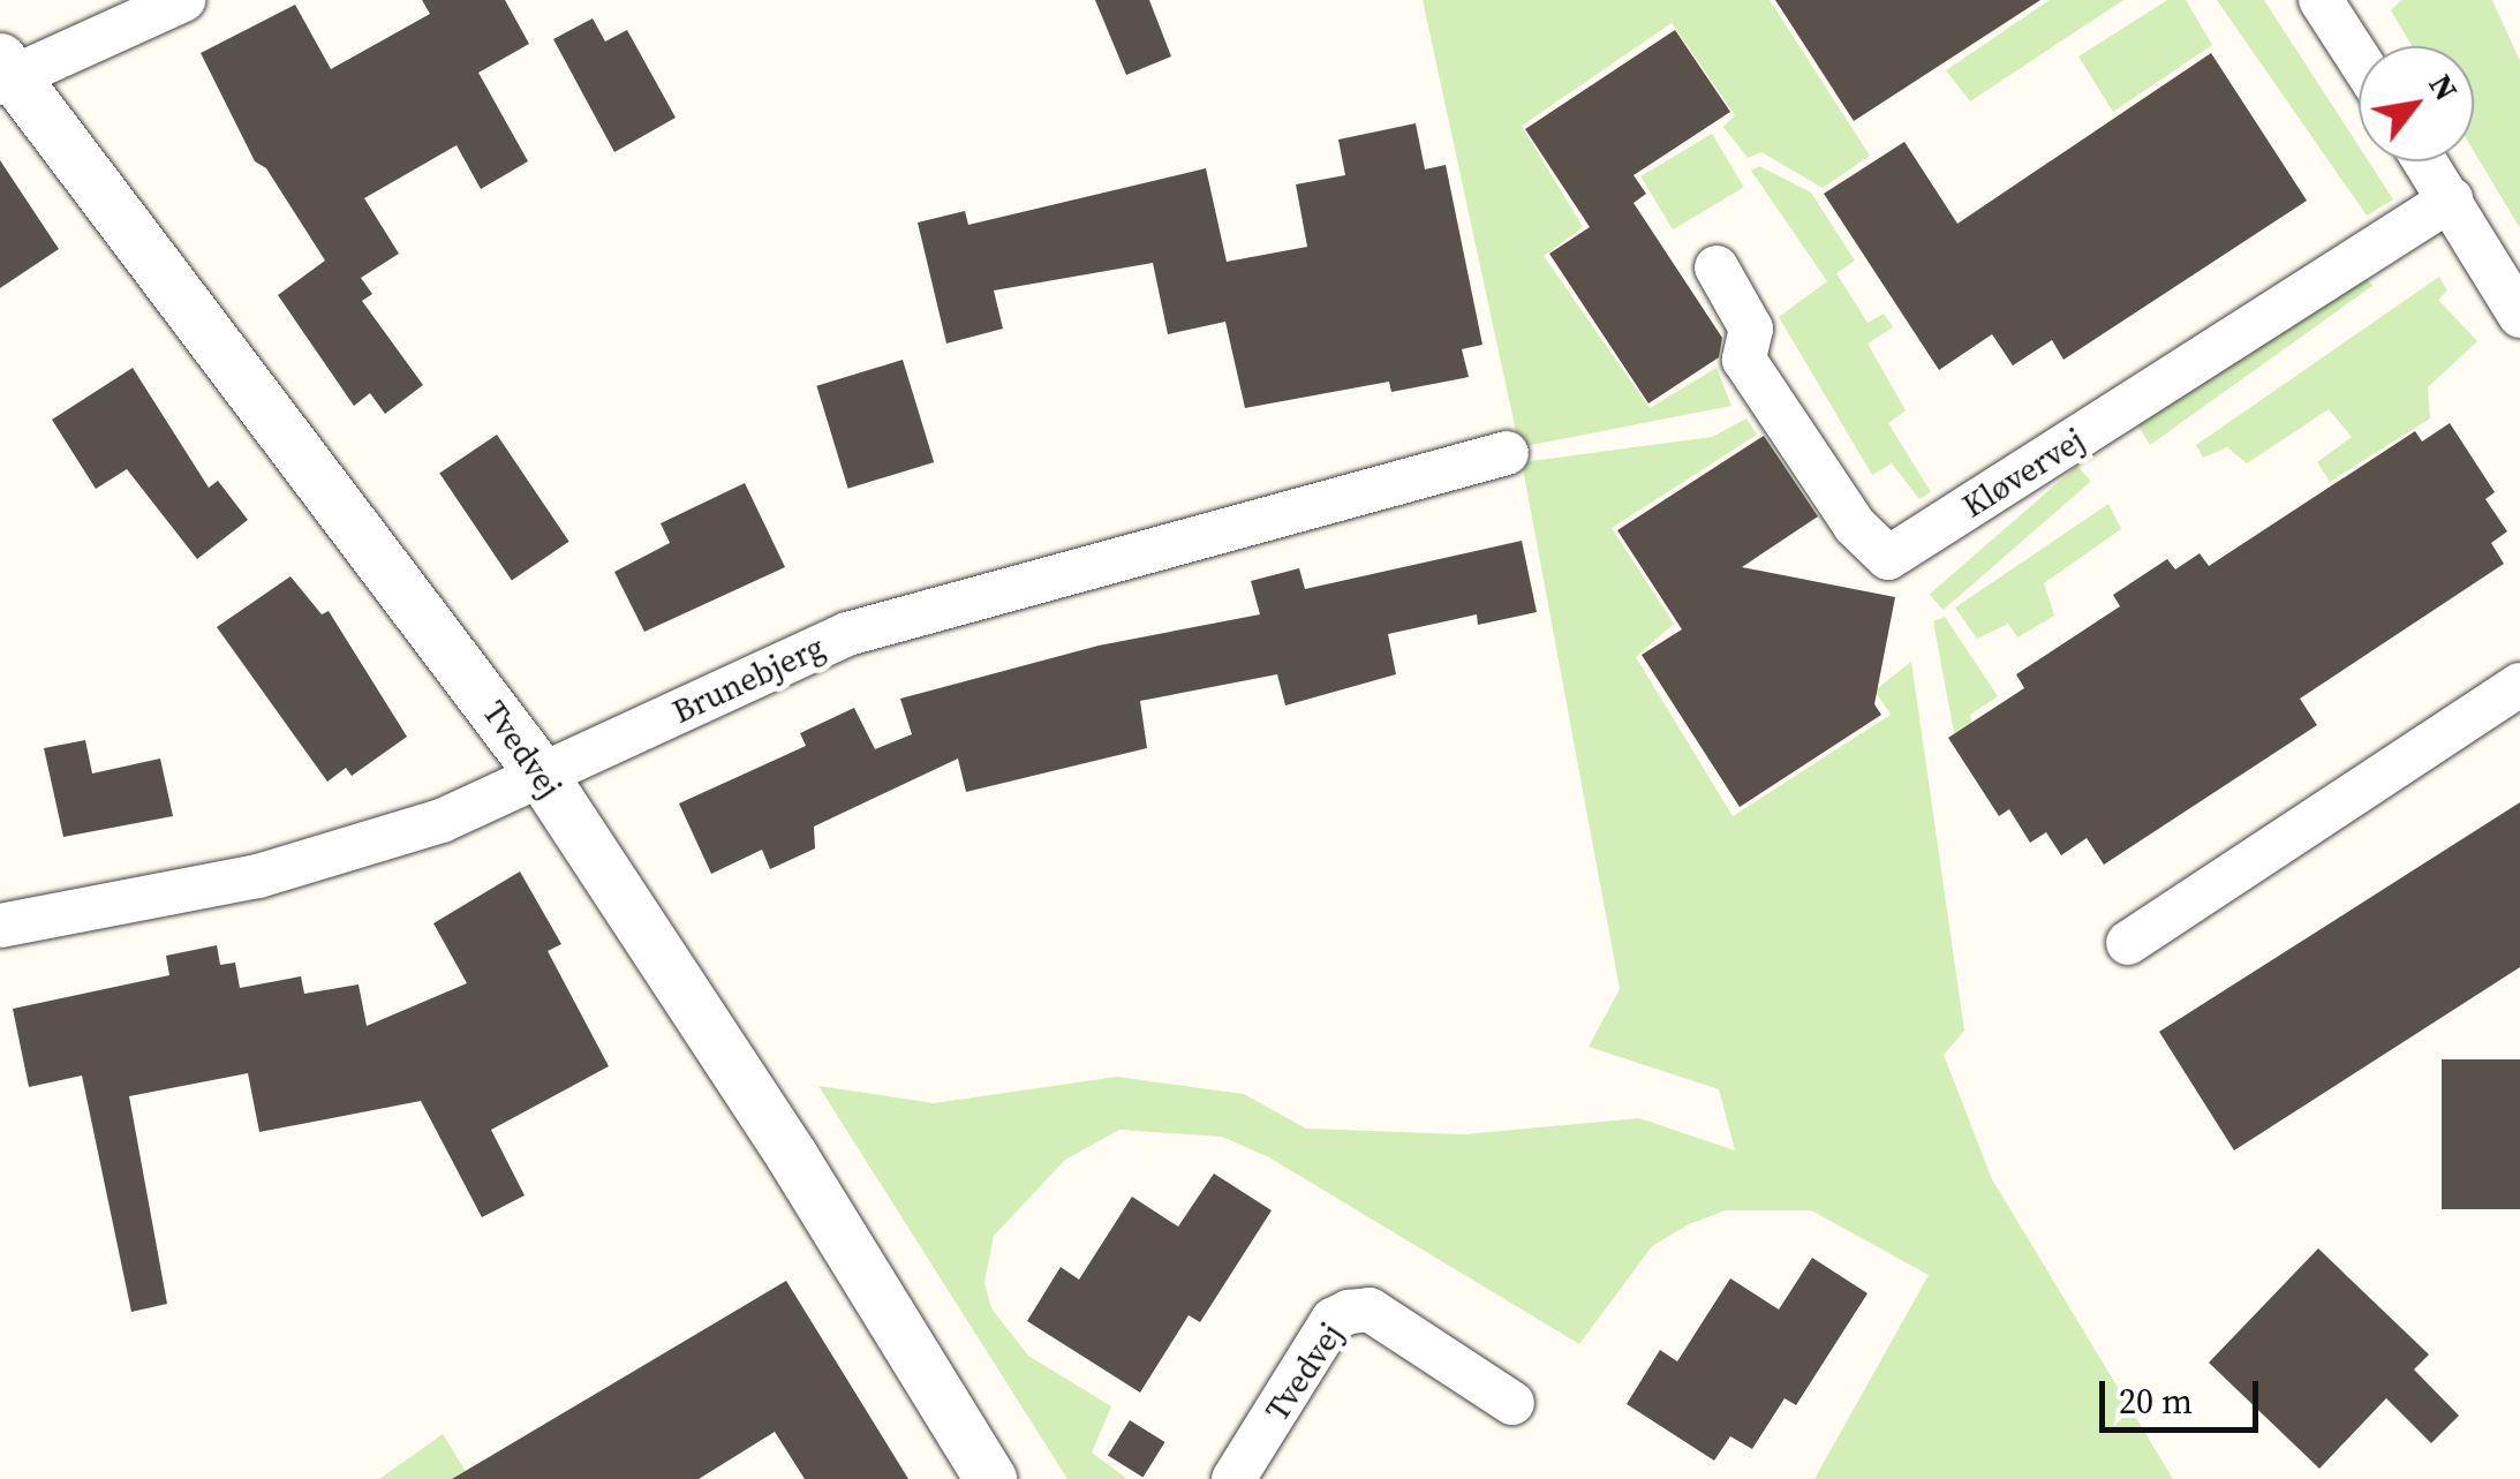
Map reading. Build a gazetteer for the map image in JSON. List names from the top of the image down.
{
  "streets": {
    "street": ["Kløvervej", "Brunebjerg", "Tvedvej"]
  },
  "crossings": [
    ["Brunebjerg", "Tvedvej"]
  ],
  "scale_bar": "20 m",
  "north": "top right"
}
